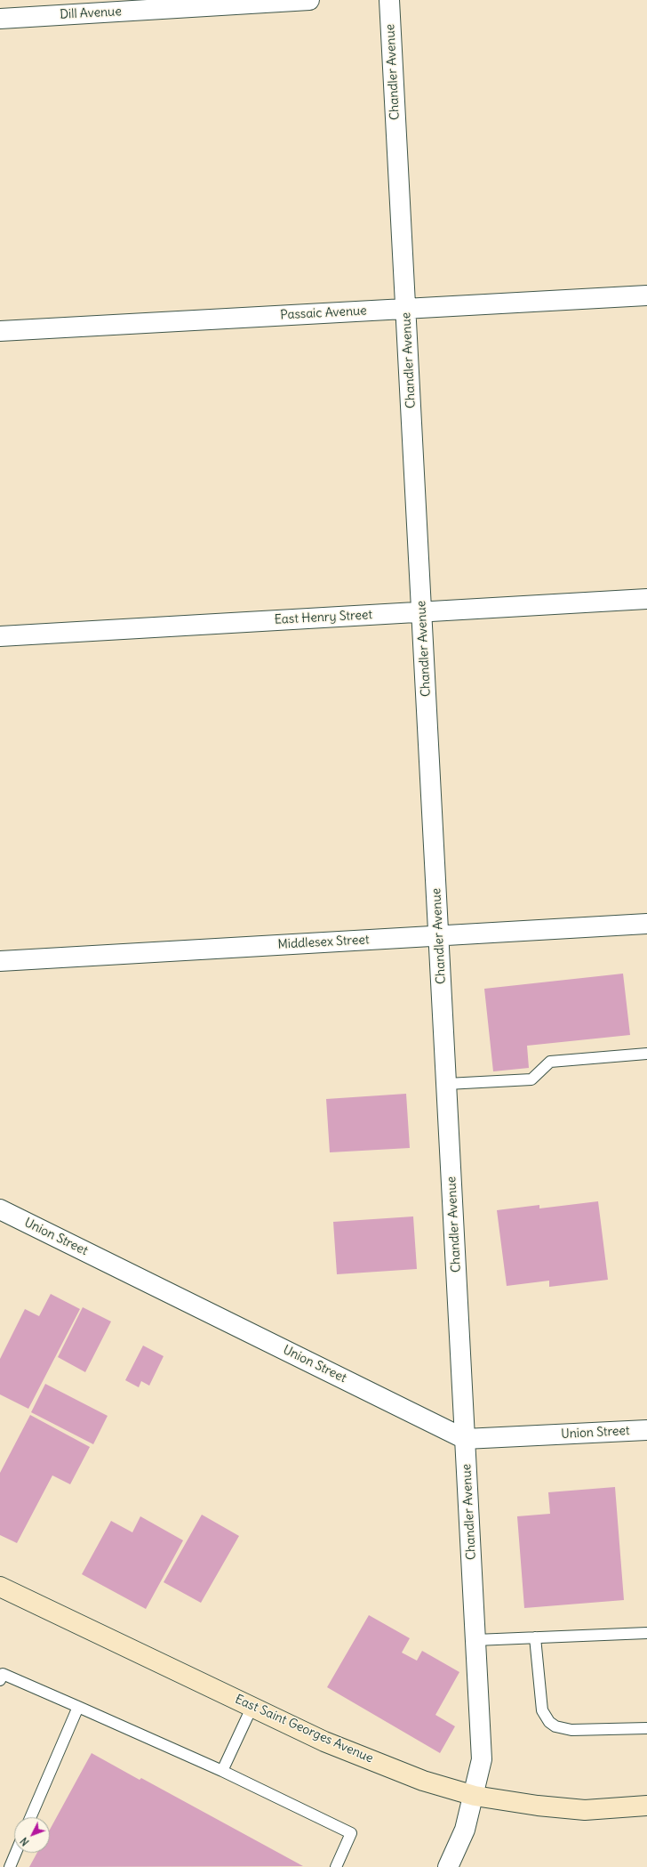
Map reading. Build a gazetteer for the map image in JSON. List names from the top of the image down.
{
  "streets": {
    "main road": ["East Saint Georges Avenue"],
    "street": [
      "Dill Avenue",
      "Chandler Avenue",
      "Passaic Avenue",
      "East Henry Street",
      "Middlesex Street",
      "Union Street"
    ]
  },
  "crossings": [
    ["Chandler Avenue", "Passaic Avenue"],
    ["Chandler Avenue", "East Henry Street"],
    ["Chandler Avenue", "Middlesex Street"],
    ["Chandler Avenue", "Union Street"],
    ["Chandler Avenue", "East Saint Georges Avenue"]
  ],
  "north": "bottom left"
}
